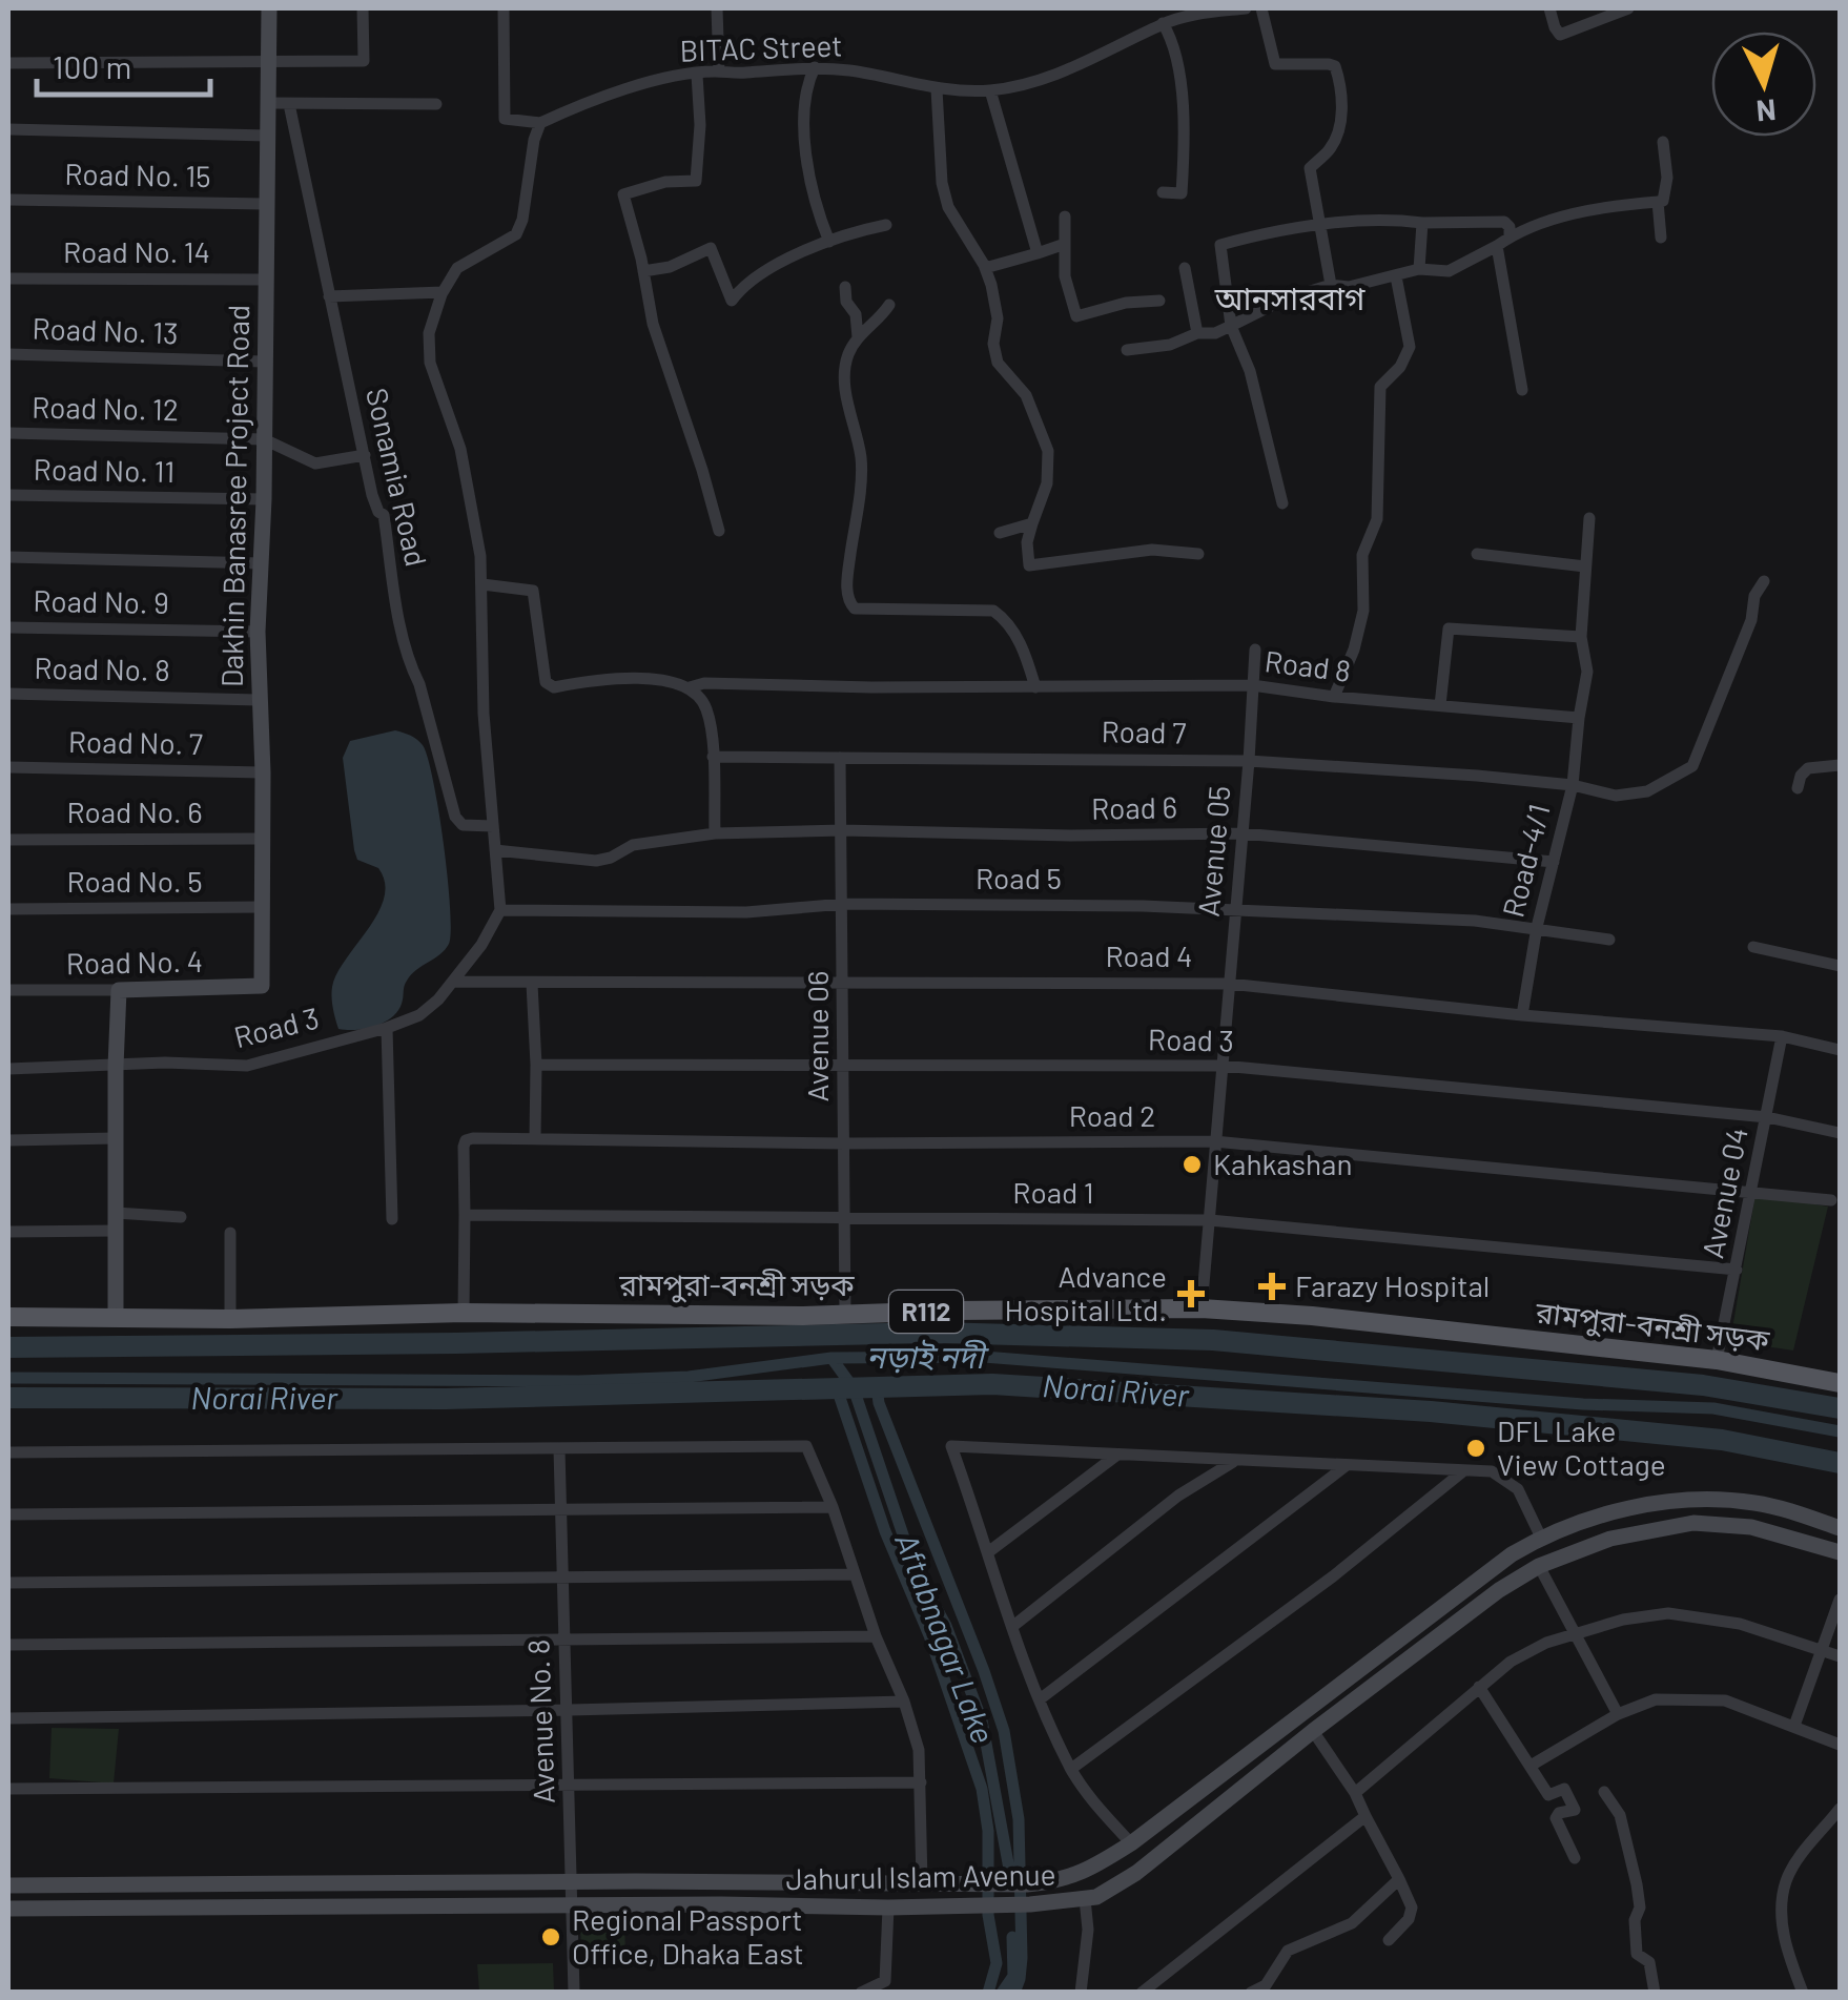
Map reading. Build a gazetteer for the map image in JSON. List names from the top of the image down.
{
  "streets": {
    "main road": ["রামপুরা-বনশ্রী সড়ক", "R112"],
    "street": [
      "BITAC Street",
      "Road No. 15",
      "Road No. 14",
      "Road No. 13",
      "Road No. 12",
      "Road No. 11",
      "Sonamia Road",
      "Dakhin Banasree Project Road",
      "Road No. 9",
      "Road 8",
      "Road No. 8",
      "Road 7",
      "Road No. 7",
      "Road 6",
      "Road No. 6",
      "Avenue 05",
      "Road-4/1",
      "Road 5",
      "Road No. 5",
      "Road 4",
      "Road No. 4",
      "Road 3",
      "Avenue 06",
      "Road 2",
      "Road 1",
      "Avenue 04",
      "Avenue No. 8",
      "Jahurul Islam Avenue"
    ]
  },
  "crossings": [
    ["Road No. 15", "Dakhin Banasree Project Road"],
    ["Road No. 14", "Dakhin Banasree Project Road"],
    ["Road No. 13", "Dakhin Banasree Project Road"],
    ["Road No. 12", "Dakhin Banasree Project Road"],
    ["Road No. 11", "Dakhin Banasree Project Road"],
    ["Dakhin Banasree Project Road", "Road No. 9"],
    ["Dakhin Banasree Project Road", "Road No. 8"],
    ["Dakhin Banasree Project Road", "Road No. 7"],
    ["Dakhin Banasree Project Road", "Road No. 6"],
    ["Dakhin Banasree Project Road", "Road No. 5"],
    ["Dakhin Banasree Project Road", "Road No. 4"],
    ["Road 8", "Avenue 05"],
    ["Road 8", "Road-4/1"],
    ["Road 7", "Avenue 05"],
    ["Road 7", "Road-4/1"],
    ["Road 7", "Avenue 06"],
    ["Road 6", "Avenue 05"],
    ["Road 6", "Road-4/1"],
    ["Road 6", "Avenue 06"],
    ["Avenue 05", "Road 5"],
    ["Avenue 05", "Road 4"],
    ["Avenue 05", "Road 3"],
    ["Avenue 05", "Road 2"],
    ["Avenue 05", "Road 1"],
    ["Avenue 05", "রামপুরা-বনশ্রী সড়ক"],
    ["Road-4/1", "Road 5"],
    ["Road-4/1", "Road 4"],
    ["Road 5", "Road 3"],
    ["Road 5", "Avenue 06"],
    ["Road 4", "Road 3"],
    ["Road 4", "Avenue 06"],
    ["Road 4", "Avenue 04"],
    ["Road 3", "Avenue 06"],
    ["Road 3", "Avenue 04"],
    ["Avenue 06", "Road 2"],
    ["Avenue 06", "Road 1"],
    ["Avenue 06", "রামপুরা-বনশ্রী সড়ক"],
    ["Road 2", "Road 1"],
    ["Road 2", "Avenue 04"],
    ["Road 1", "Avenue 04"],
    ["Avenue 04", "রামপুরা-বনশ্রী সড়ক"],
    ["Avenue No. 8", "Jahurul Islam Avenue"]
  ],
  "districts": ["আনসারবাগ"],
  "water": ["নড়াই নদী", "Norai River", "Aftabnagar Lake"],
  "places": {
    "other": ["Kahkashan", "DFL Lake View Cottage", "Regional Passport Office, Dhaka East"],
    "health": ["Farazy Hospital", "Advance Hospital Ltd."]
  },
  "scale_bar": "100 m",
  "north": "bottom"
}
